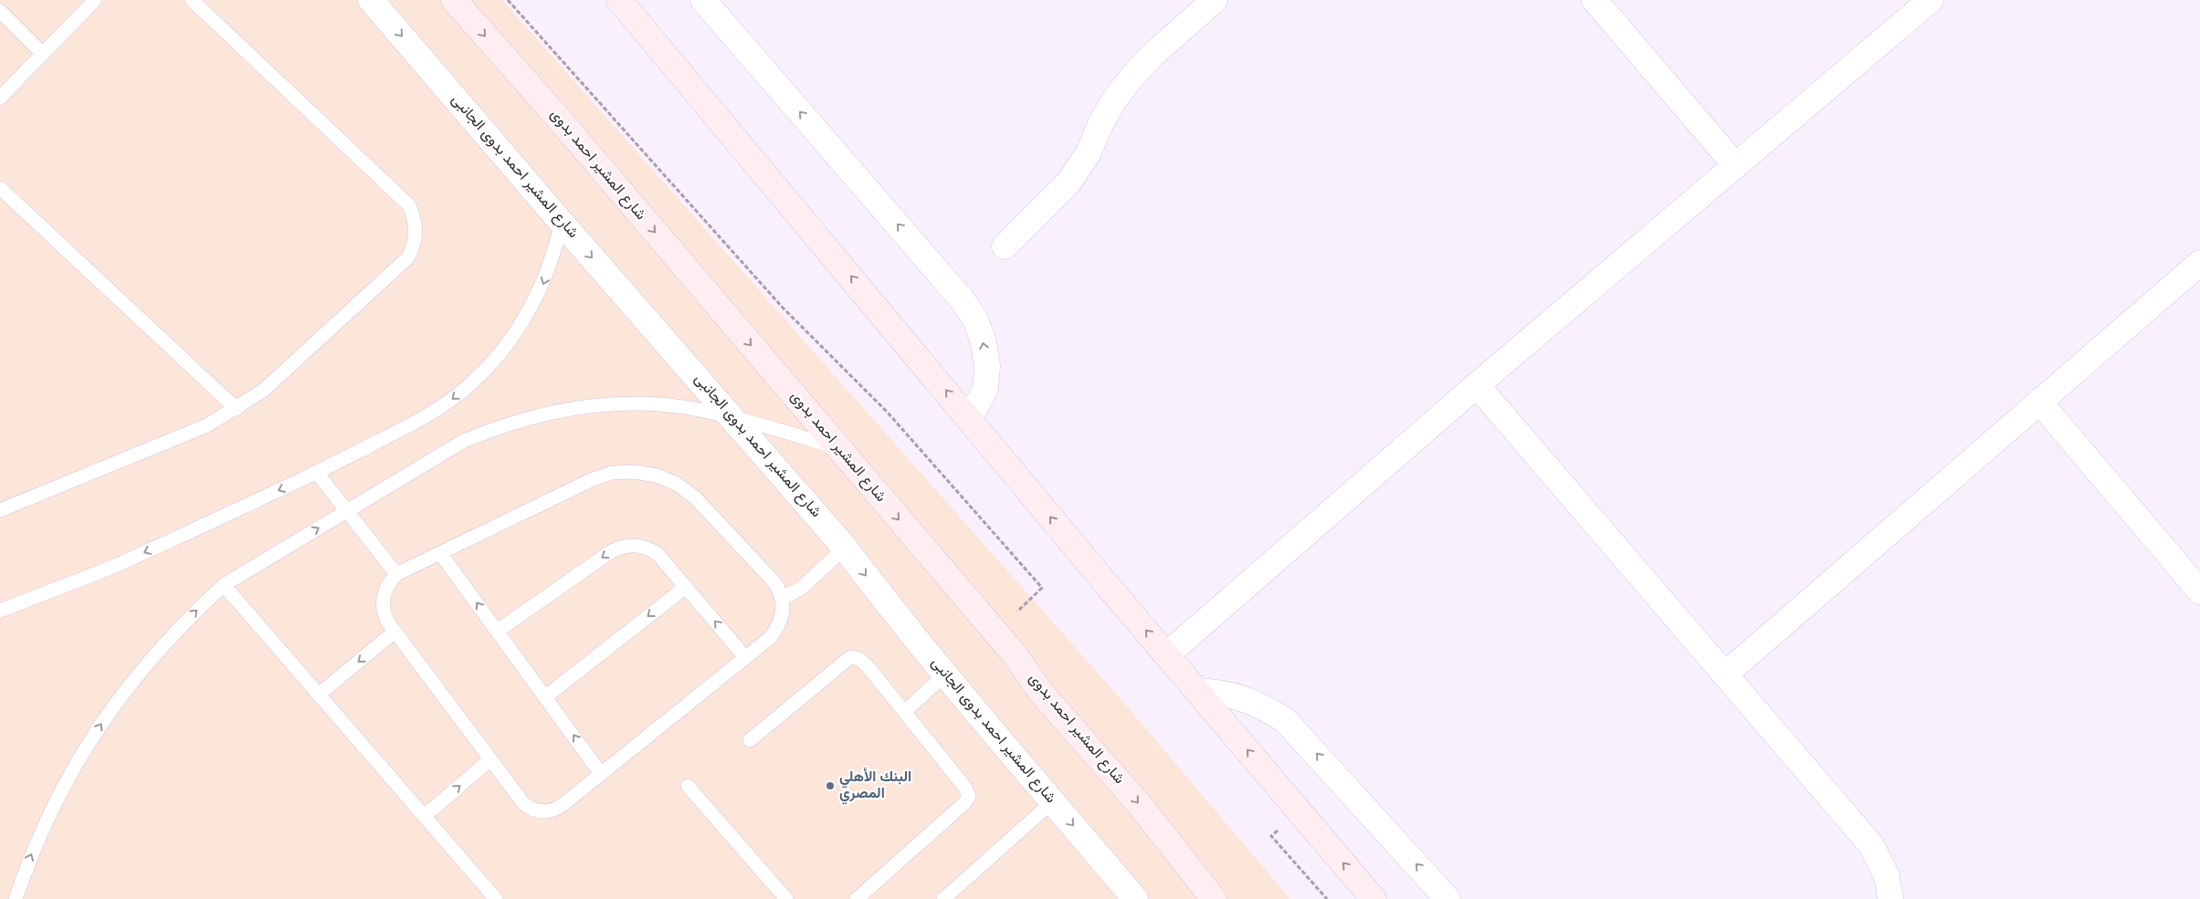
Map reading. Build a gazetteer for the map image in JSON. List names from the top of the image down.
{
  "streets": {
    "street": ["شارع المشير احمد بدوى", "شارع المشير احمد بدوى الجانبى"]
  },
  "places": ["البنك الأهلي المصري"]
}
